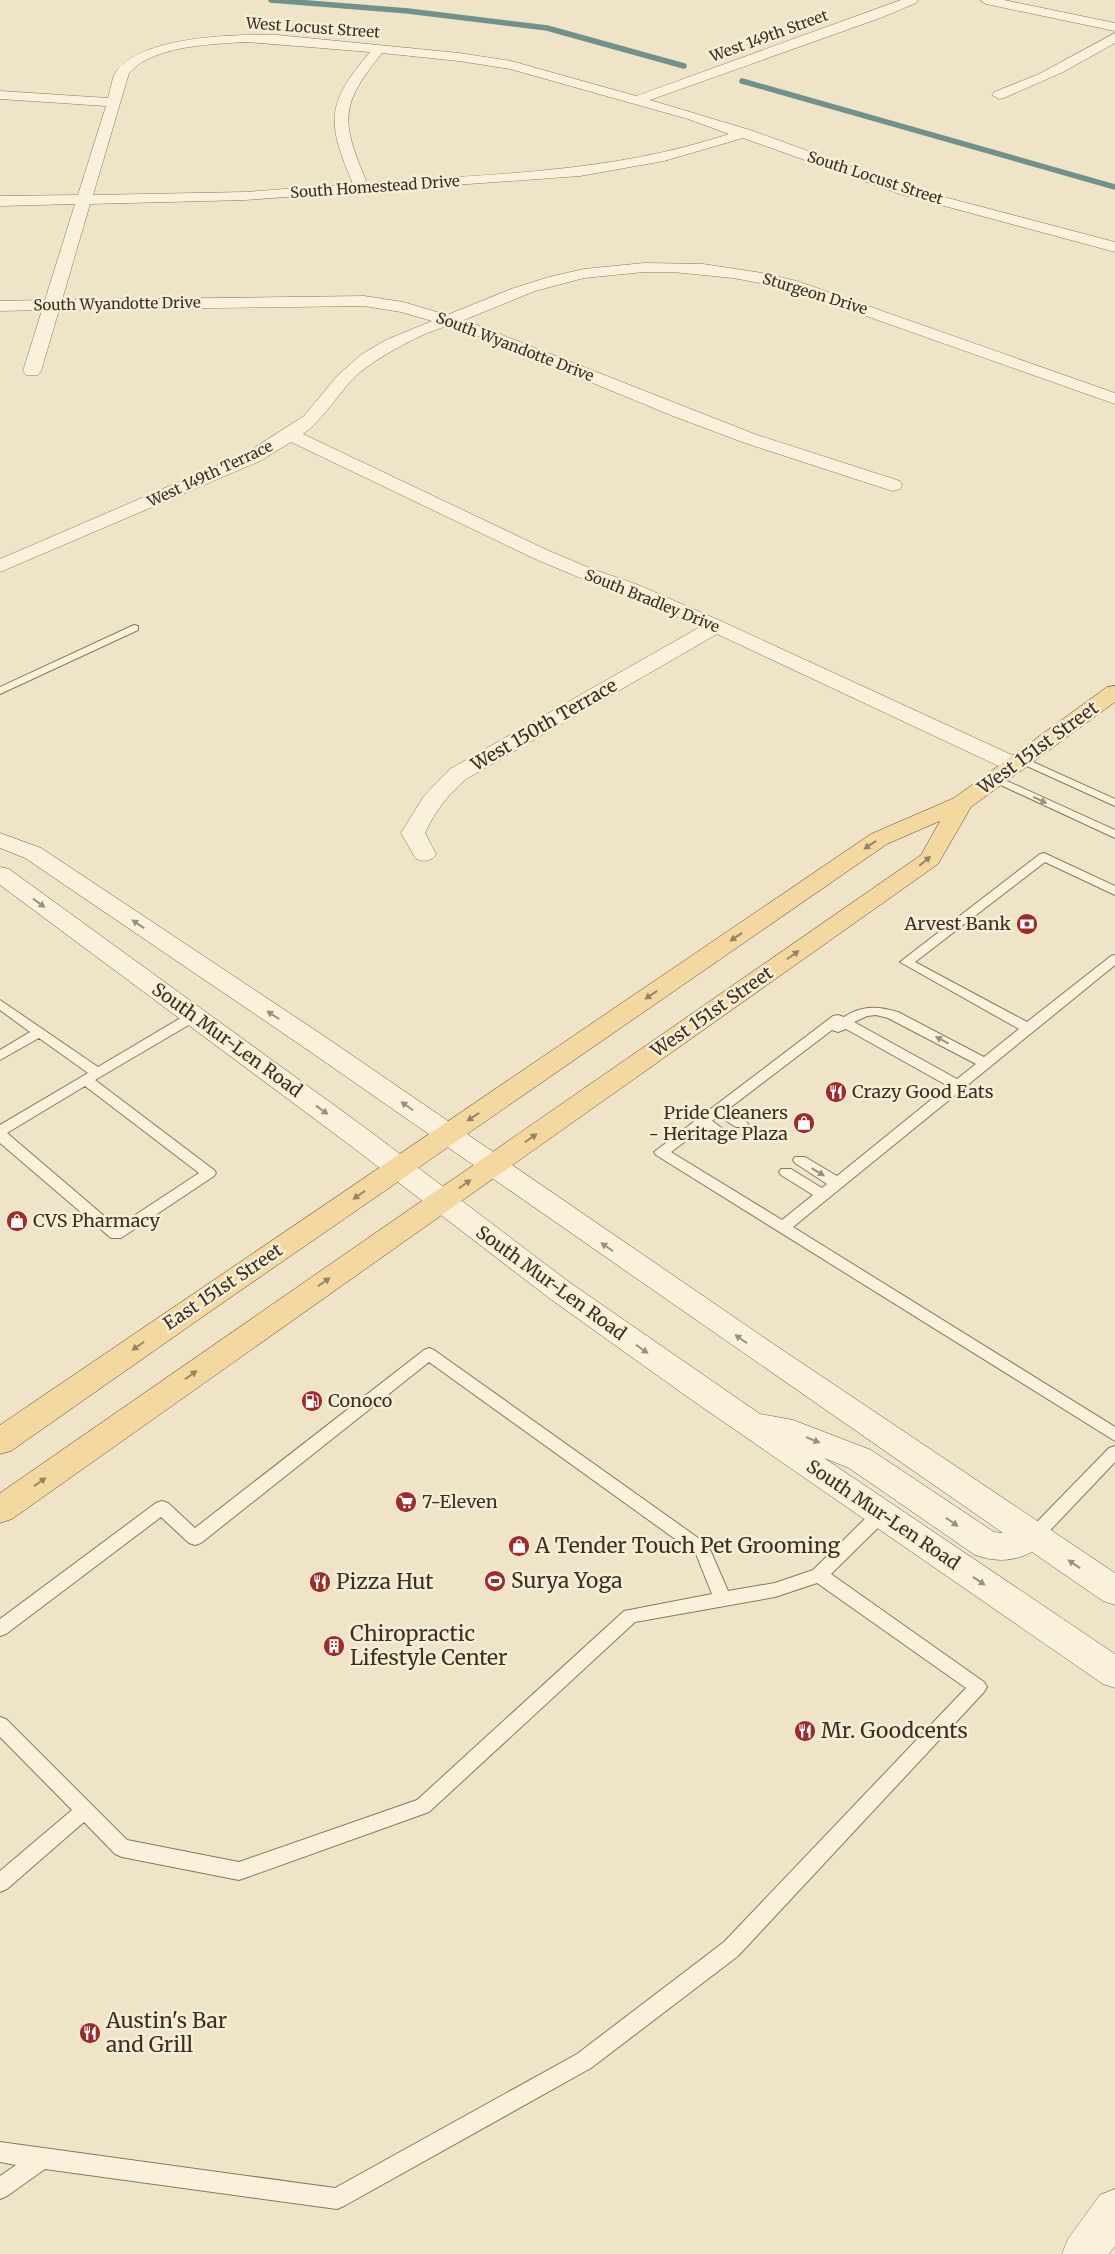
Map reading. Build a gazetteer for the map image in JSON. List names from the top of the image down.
{
  "streets": {
    "main road": ["West 151st Street", "East 151st Street"],
    "street": [
      "West Locust Street",
      "West 149th Street",
      "South Locust Street",
      "South Homestead Drive",
      "Sturgeon Drive",
      "South Wyandotte Drive",
      "West 149th Terrace",
      "South Bradley Drive",
      "West 150th Terrace",
      "South Mur-Len Road"
    ]
  },
  "crossings": [
    ["West Locust Street", "West 149th Street"],
    ["West Locust Street", "South Locust Street"],
    ["West Locust Street", "South Homestead Drive"],
    ["West Locust Street", "South Wyandotte Drive"],
    ["West 149th Street", "South Locust Street"],
    ["South Locust Street", "South Homestead Drive"],
    ["Sturgeon Drive", "South Wyandotte Drive"],
    ["Sturgeon Drive", "West 149th Terrace"],
    ["South Wyandotte Drive", "West 149th Terrace"],
    ["West 149th Terrace", "South Bradley Drive"],
    ["South Bradley Drive", "West 150th Terrace"],
    ["South Bradley Drive", "West 151st Street"],
    ["West 151st Street", "South Mur-Len Road"],
    ["West 151st Street", "East 151st Street"],
    ["South Mur-Len Road", "East 151st Street"]
  ],
  "places": {
    "bank": ["Arvest Bank"],
    "restaurant": [
      "Crazy Good Eats",
      "Pizza Hut",
      "Mr. Goodcents",
      "Austin's Bar and Grill"
    ],
    "shop": ["Pride Cleaners - Heritage Plaza", "CVS Pharmacy", "A Tender Touch Pet Grooming"],
    "fuel station": ["Conoco"],
    "supermarket": ["7-Eleven"],
    "sports": ["Surya Yoga"],
    "building": ["Chiropractic Lifestyle Center"]
  }
}
